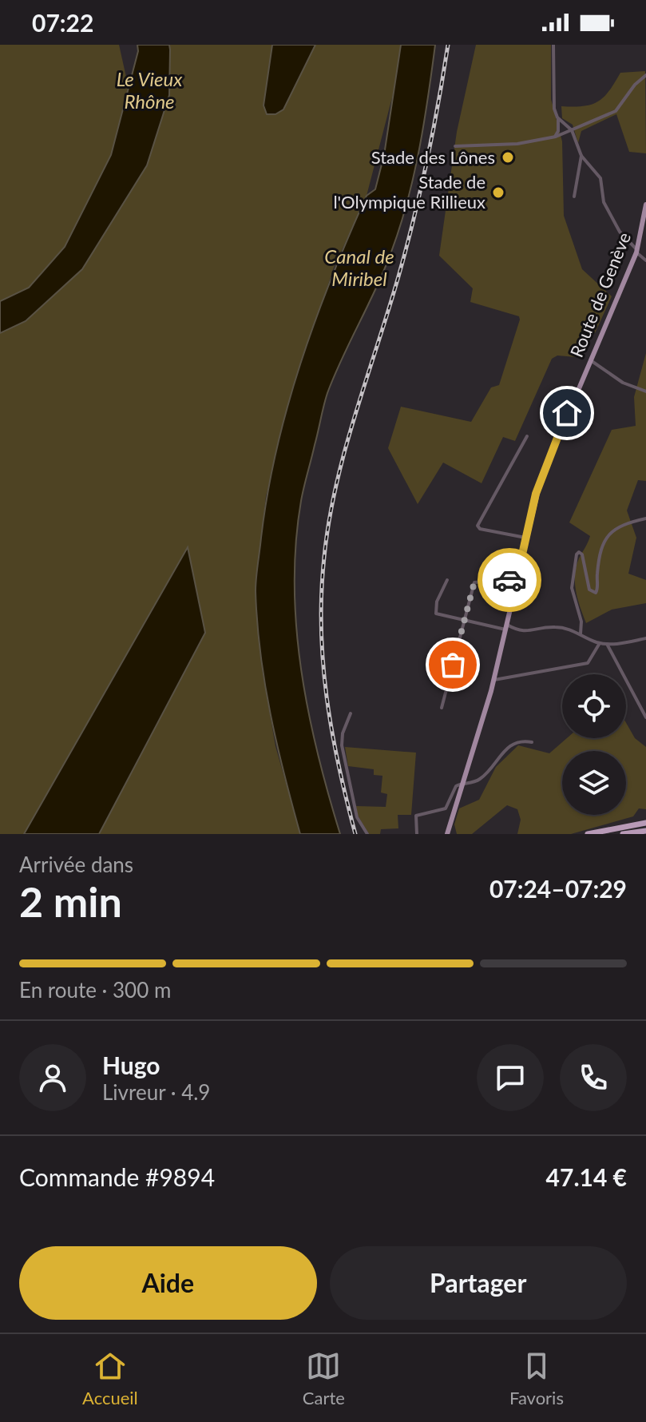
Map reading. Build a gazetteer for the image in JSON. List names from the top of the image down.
{
  "streets": {
    "main road": ["Route de Genève"]
  },
  "water": ["Le Vieux Rhône", "Canal de Miribel"],
  "places": ["Stade des Lônes", "Stade de l'Olympique Rillieux"],
  "page": {
    "status": "07:22",
    "heading": ["2 min", "Arrivée dans", "07:24–07:29"],
    "panel": [
      "Hugo",
      "Livreur · 4.9",
      "Commande #9894",
      "47.14 €"
    ],
    "bar": "En route · 300 m",
    "buttons": ["Aide", "Partager"],
    "tabs": ["Accueil", "Carte", "Favoris"]
  }
}
